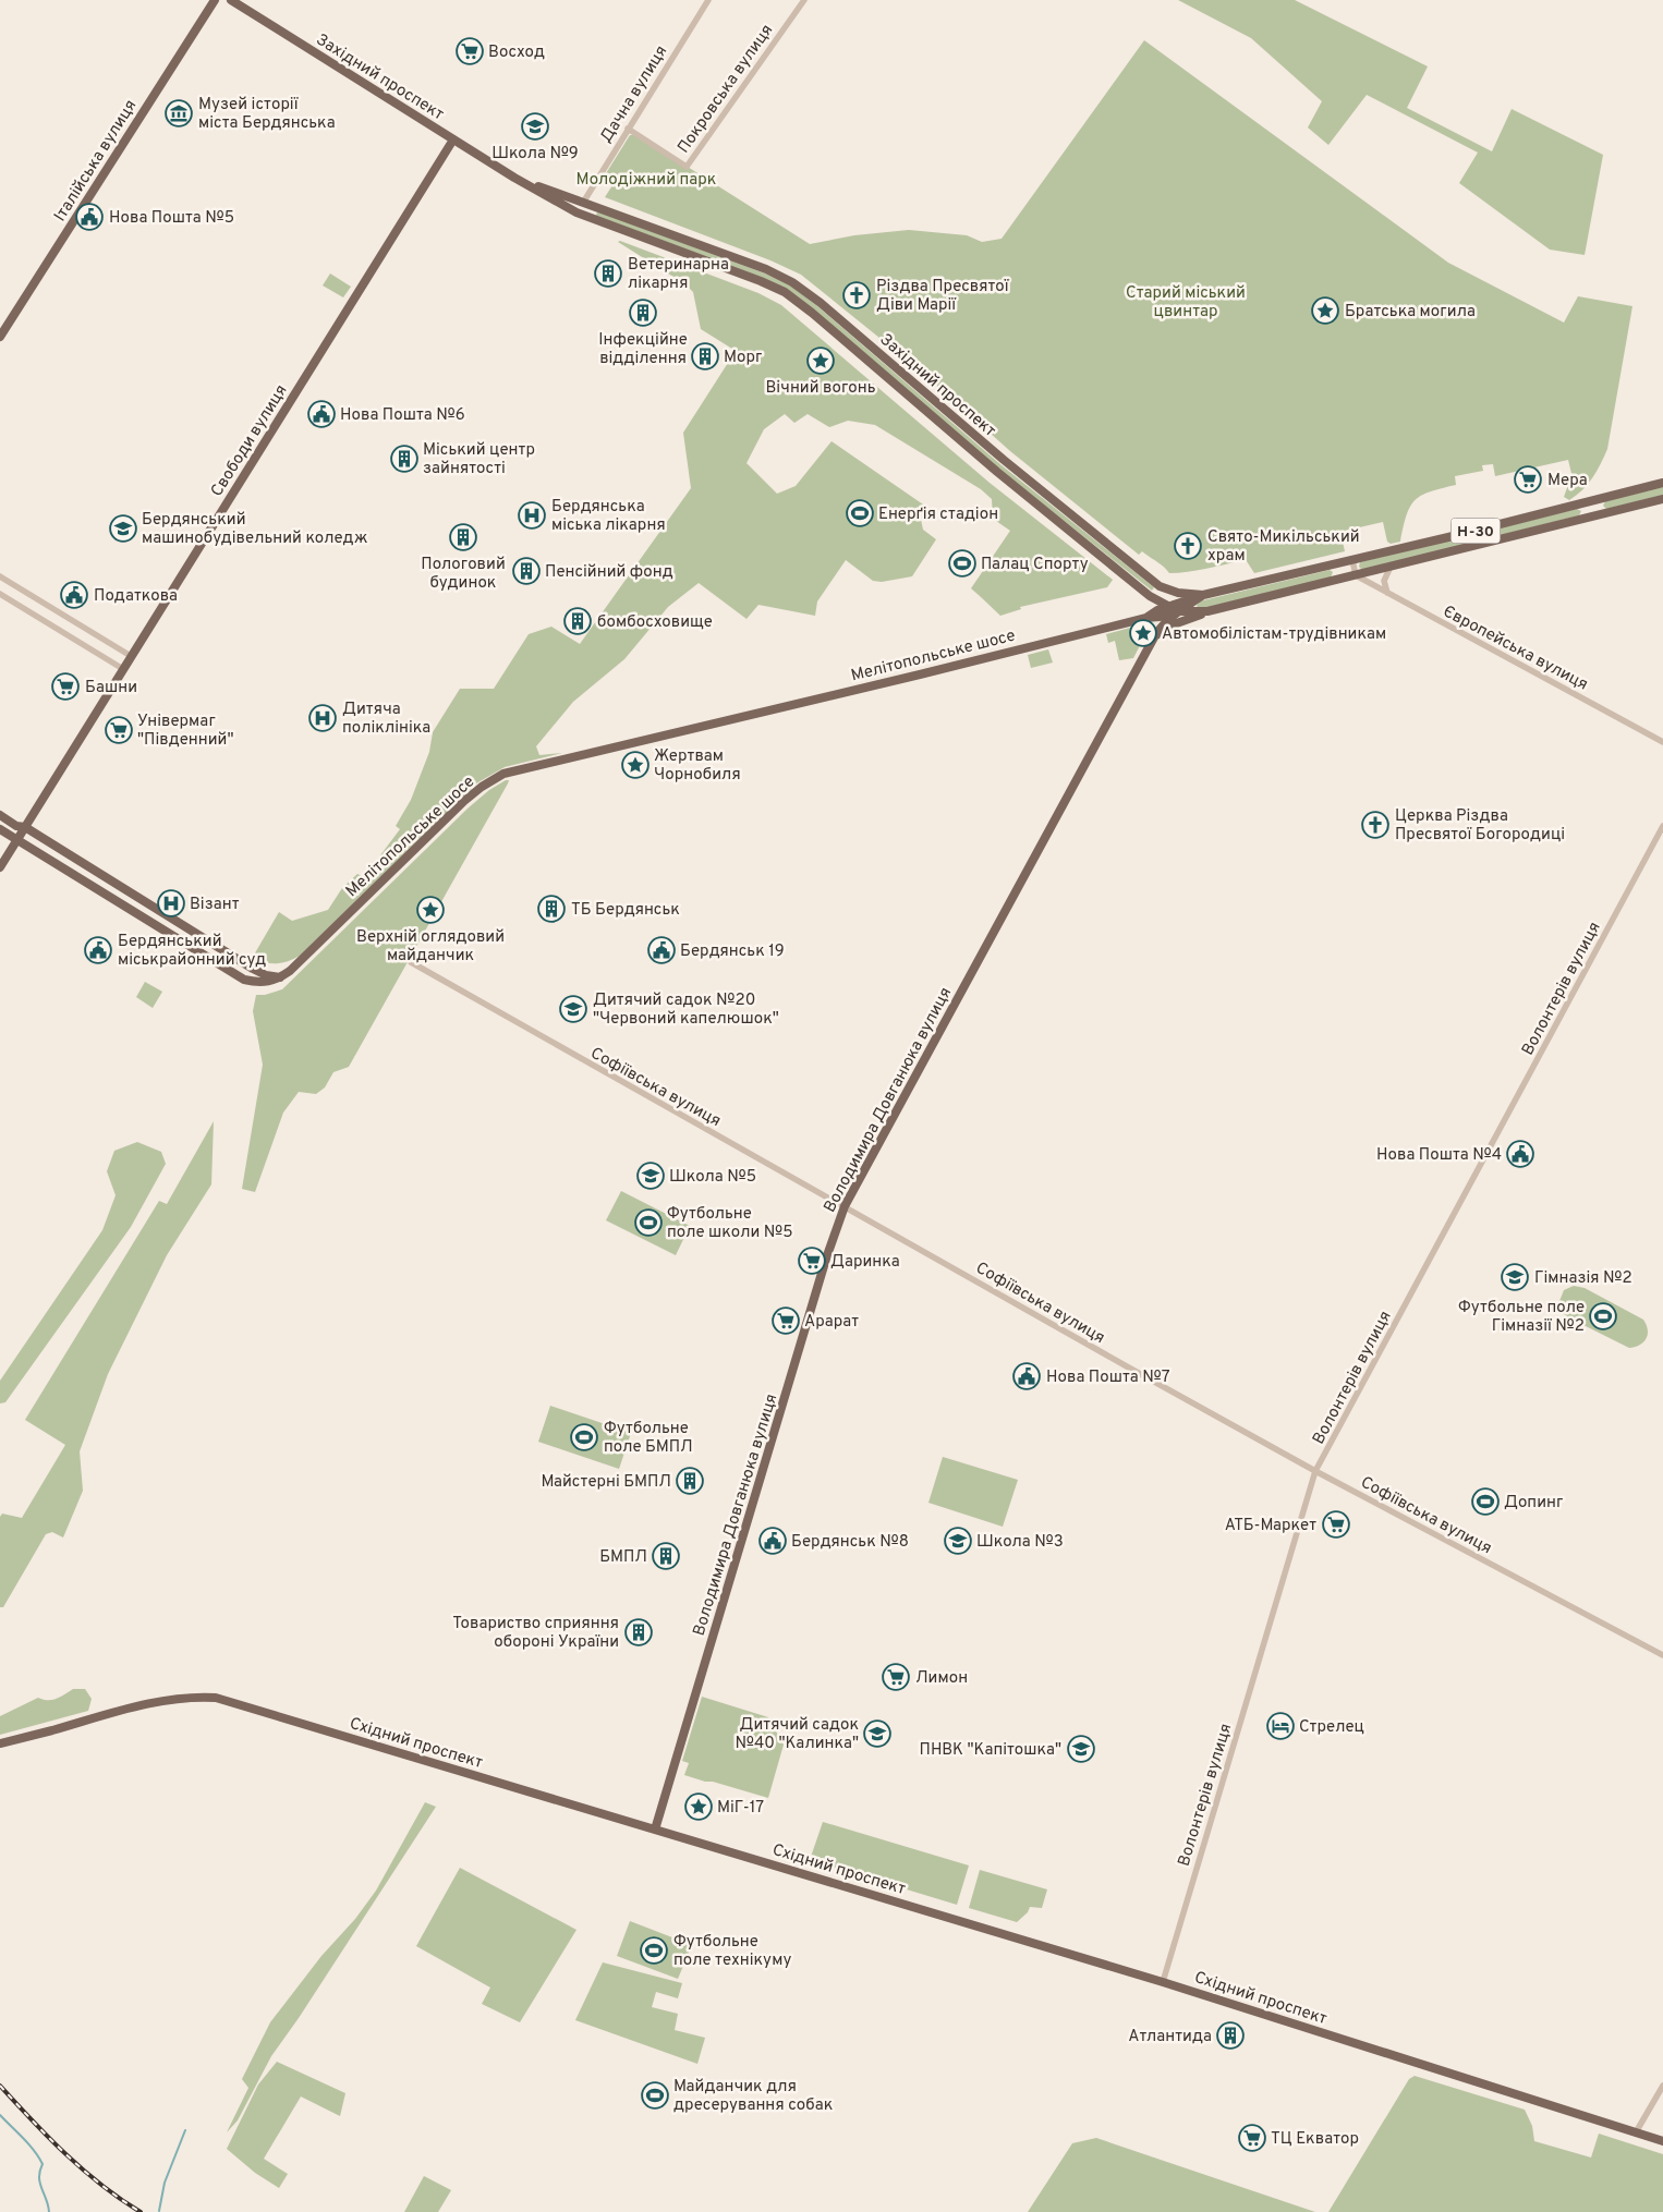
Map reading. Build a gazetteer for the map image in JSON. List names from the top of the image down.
{
  "streets": {
    "main road": [
      "Західний проспект",
      "Італійська вулиця",
      "Свободи вулиця",
      "Н-30",
      "Мелітопольське шосе",
      "Володимира Довганюка вулиця",
      "Східний проспект"
    ],
    "street": [
      "Покровська вулиця",
      "Дачна вулиця",
      "Європейська вулиця",
      "Волонтерів вулиця",
      "Софіївська вулиця"
    ]
  },
  "crossings": [
    ["Західний проспект", "Дачна вулиця"],
    ["Західний проспект", "Свободи вулиця"],
    ["Західний проспект", "Н-30"],
    ["Покровська вулиця", "Дачна вулиця"],
    ["Європейська вулиця", "Мелітопольське шосе"],
    ["Волонтерів вулиця", "Софіївська вулиця"],
    ["Волонтерів вулиця", "Східний проспект"],
    ["Софіївська вулиця", "Володимира Довганюка вулиця"],
    ["Володимира Довганюка вулиця", "Східний проспект"]
  ],
  "parks": ["Молодіжний парк", "Старий міський цвинтар"],
  "places": {
    "supermarket": [
      "Восход",
      "Мера",
      "Башни",
      "Універмаг \"Південний\"",
      "Даринка",
      "Арарат",
      "АТБ-Маркет",
      "Лимон",
      "ТЦ Екватор"
    ],
    "museum": ["Музей історії міста Бердянська"],
    "school or university": [
      "Школа №9",
      "Бердянський машинобудівельний коледж",
      "Дитячий садок №20 \"Червоний капелюшок\"",
      "Школа №5",
      "Гімназія №2",
      "Школа №3",
      "Дитячий садок №40 \"Калинка\"",
      "ПНВК \"Капітошка\""
    ],
    "public building": [
      "Нова Пошта №5",
      "Нова Пошта №6",
      "Податкова",
      "Бердянський міськрайонний суд",
      "Бердянськ 19",
      "Нова Пошта №4",
      "Нова Пошта №7",
      "Бердянськ №8"
    ],
    "building": [
      "Ветеринарна лікарня",
      "Інфекційне відділення",
      "Морг",
      "Міський центр зайнятості",
      "Пологовий будинок",
      "Пенсійний фонд",
      "бомбосховище",
      "ТБ Бердянськ",
      "Майстерні БМПЛ",
      "БМПЛ",
      "Товариство сприяння обороні України",
      "Атлантида"
    ],
    "church": ["Різдва Пресвятої Діви Марії", "Свято-Микільський храм", "Церква Різдва Пресвятої Богородиці"],
    "place": [
      "Братська могила",
      "Вічний вогонь",
      "Автомобілістам-трудівникам",
      "Жертвам Чорнобиля",
      "Верхнiй оглядовий майданчик",
      "МіГ-17"
    ],
    "sports": [
      "Енерґія стадіон",
      "Палац Спорту",
      "Футбольне поле школи №5",
      "Футбольне поле Гімназії №2",
      "Футбольне поле БМПЛ",
      "Допинг",
      "Футбольне поле технікуму",
      "Майданчик для дресерування собак"
    ],
    "hospital": ["Бердянська міська лікарня", "Дитяча поліклініка", "Візант"],
    "hotel": ["Стрелец"]
  }
}
